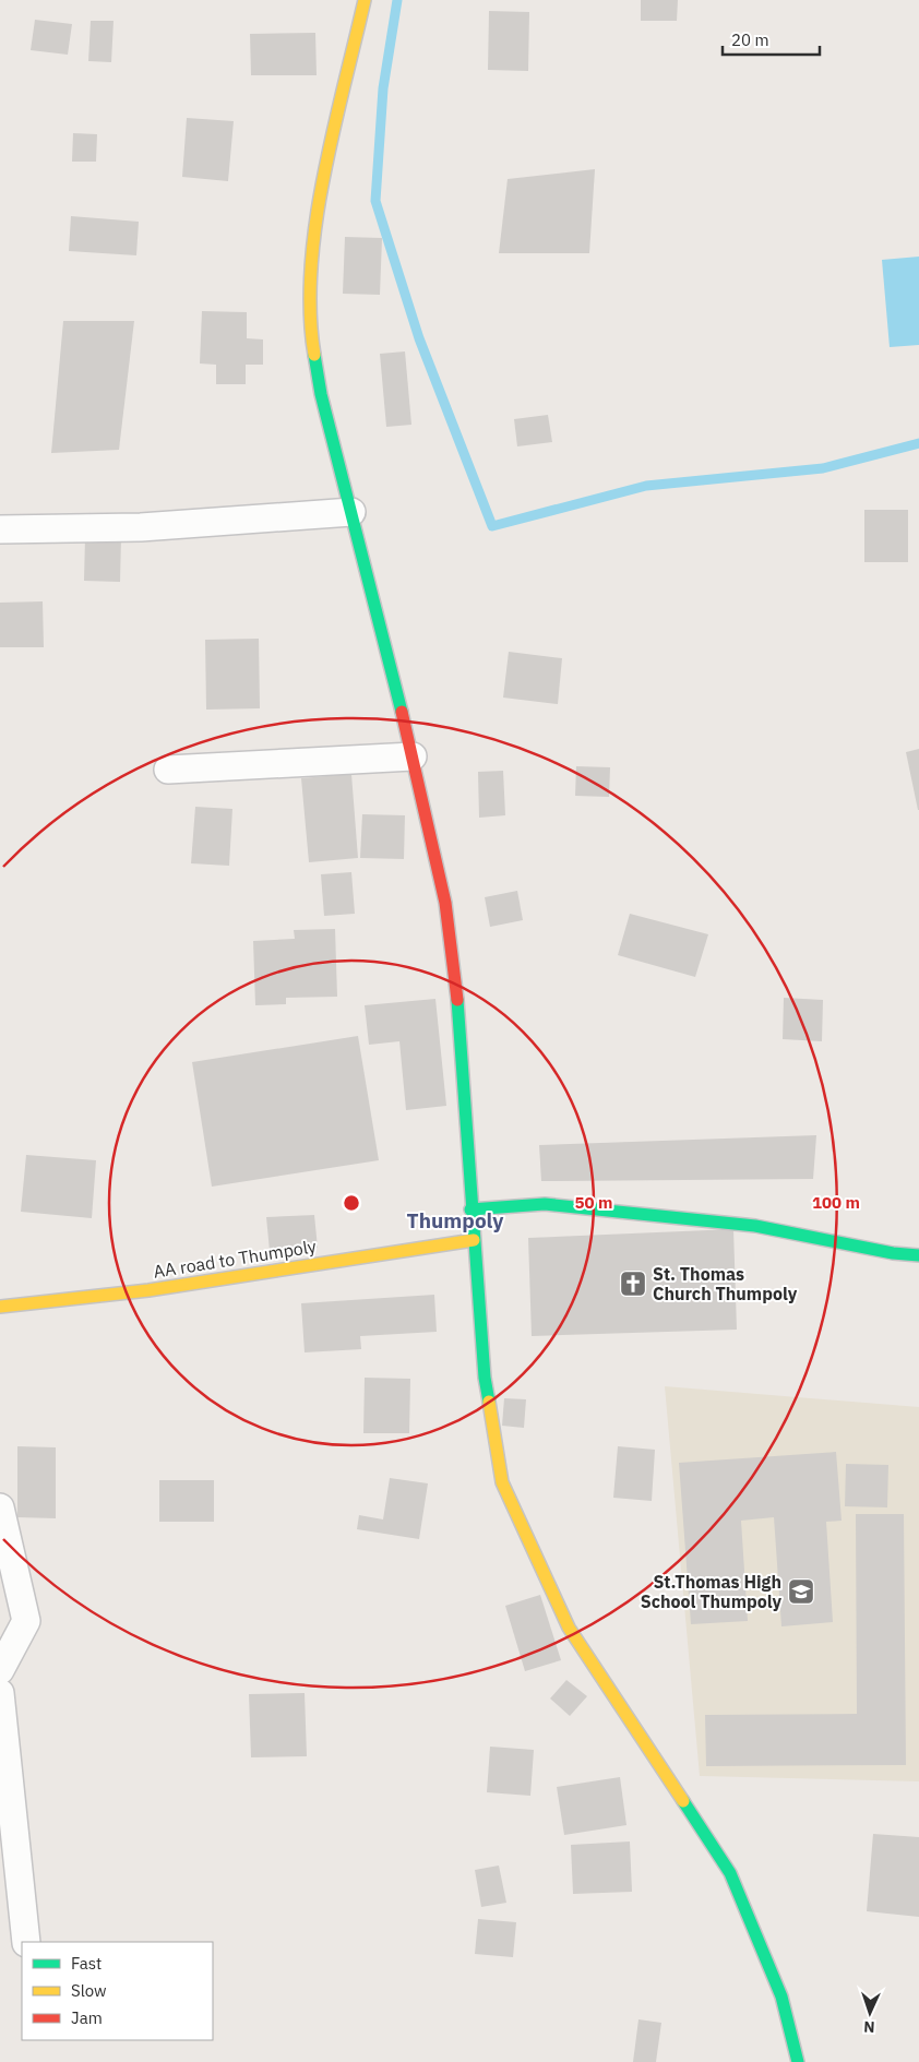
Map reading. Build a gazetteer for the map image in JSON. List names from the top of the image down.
{
  "streets": {
    "main road": ["AA road to Thumpoly"]
  },
  "districts": ["Thumpoly"],
  "places": {
    "church": ["St. Thomas Church Thumpoly"],
    "school or university": ["St.Thomas High School Thumpoly"]
  },
  "legend": ["Fast", "Slow", "Jam"],
  "scale_bar": "20 m",
  "north": "bottom",
  "rings": ["50 m", "100 m"]
}
